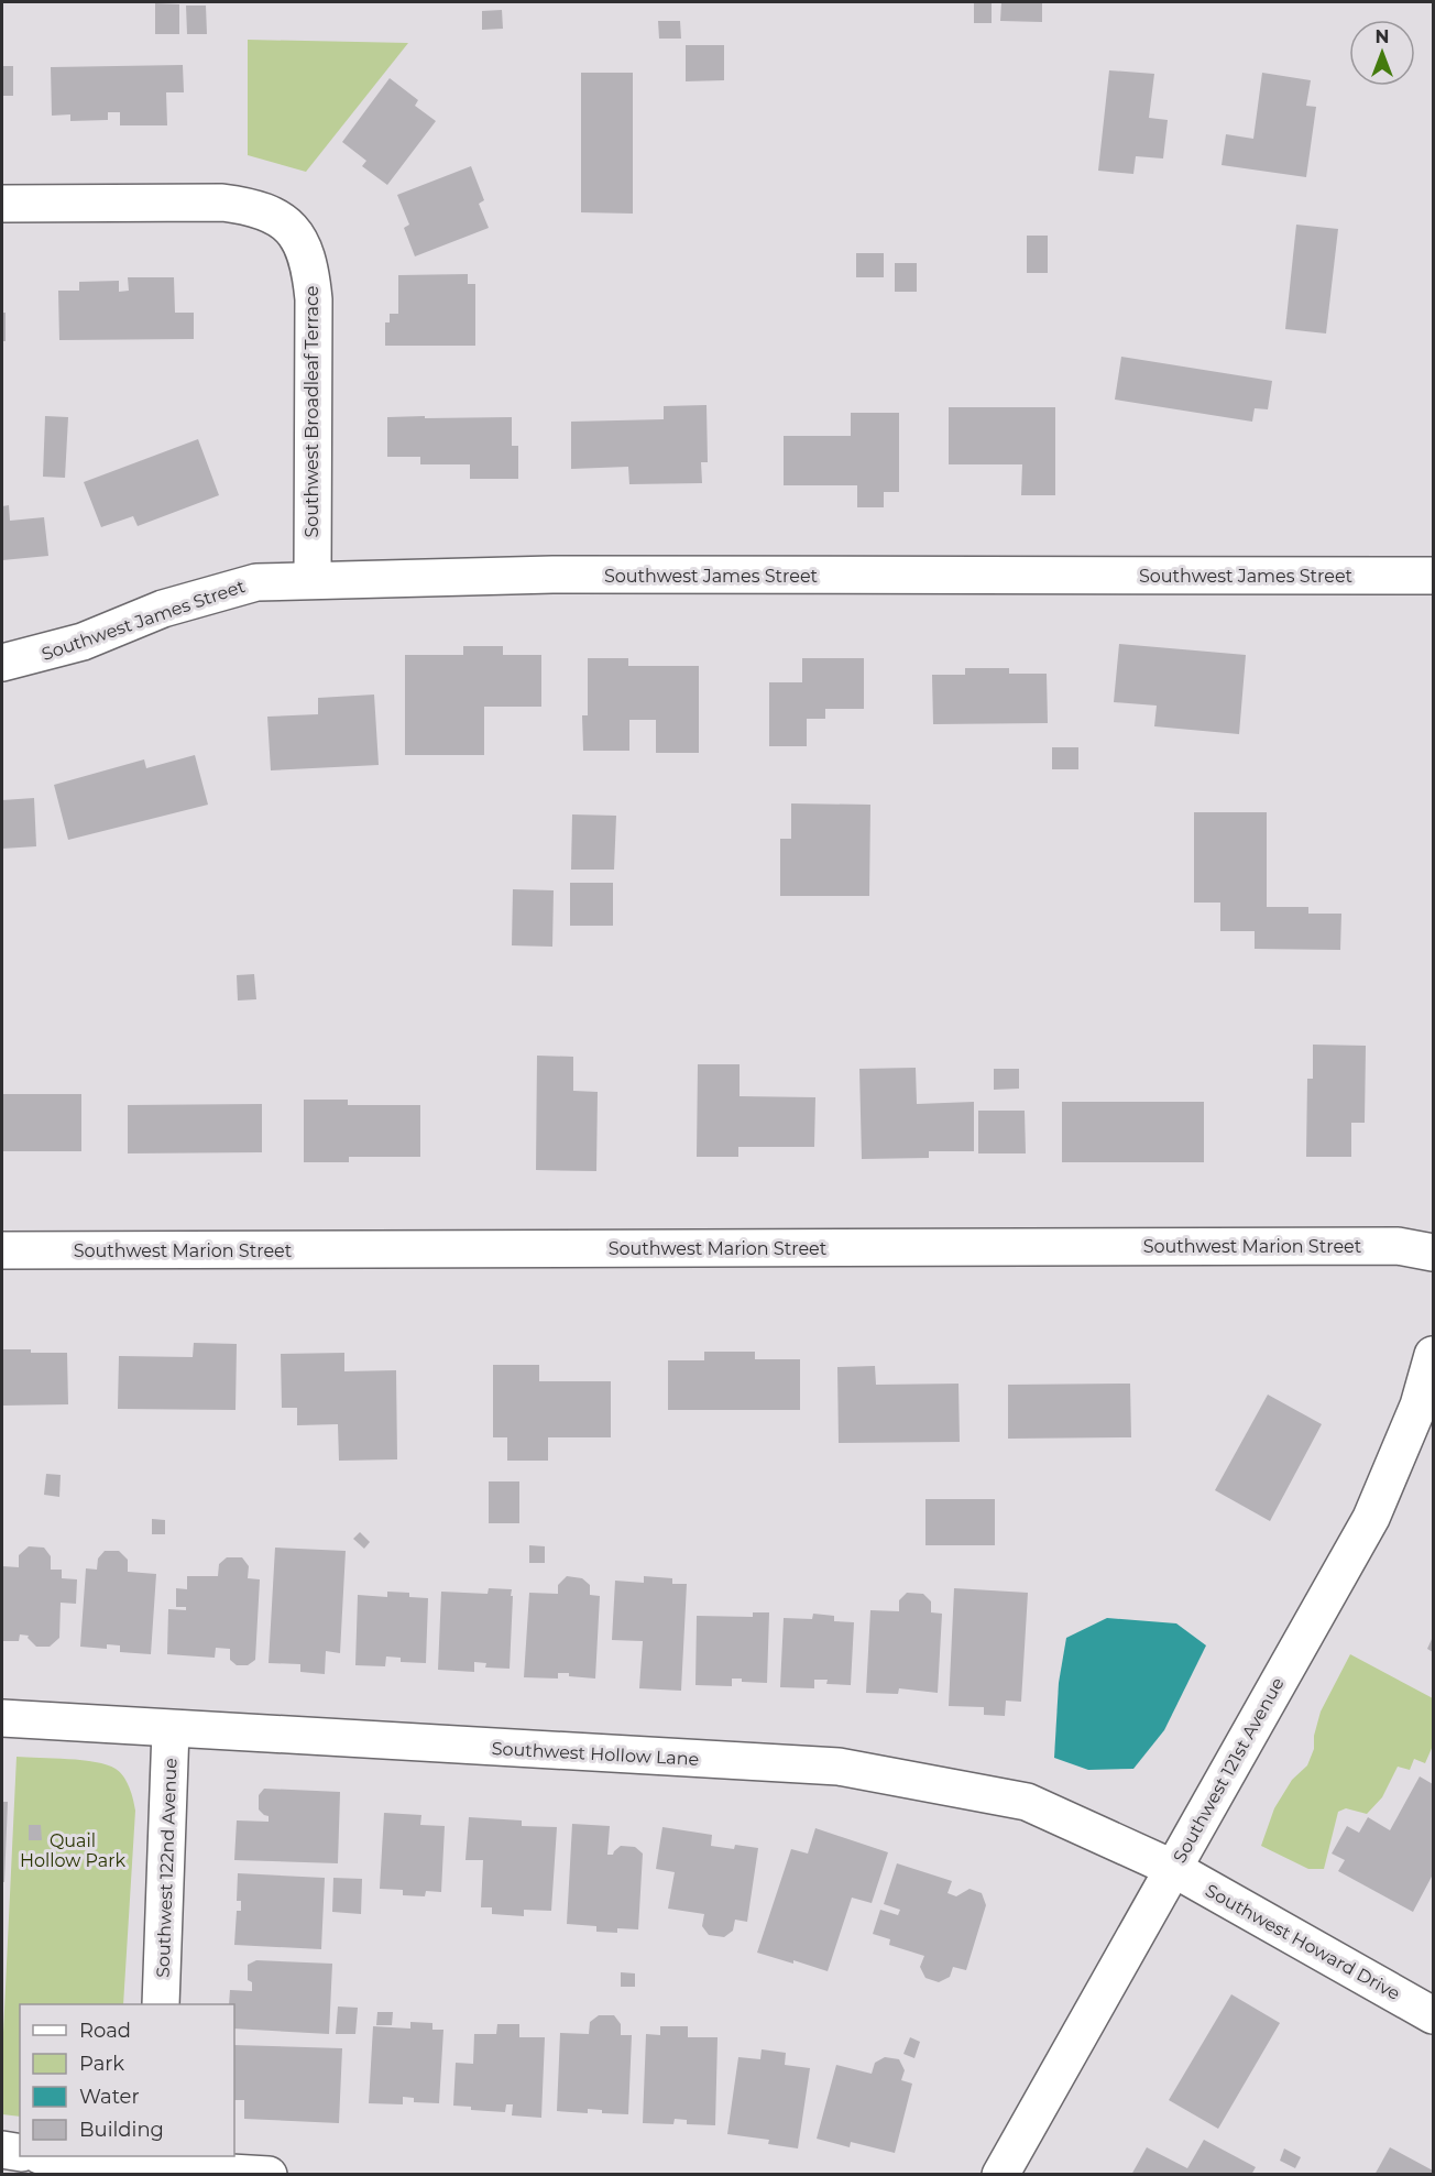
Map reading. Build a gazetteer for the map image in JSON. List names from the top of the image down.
{
  "streets": {
    "street": [
      "Southwest Broadleaf Terrace",
      "Southwest James Street",
      "Southwest Marion Street",
      "Southwest Hollow Lane",
      "Southwest 121st Avenue",
      "Southwest 122nd Avenue",
      "Southwest Howard Drive"
    ]
  },
  "crossings": [
    ["Southwest Broadleaf Terrace", "Southwest James Street"],
    ["Southwest Hollow Lane", "Southwest 121st Avenue"],
    ["Southwest Hollow Lane", "Southwest 122nd Avenue"],
    ["Southwest Hollow Lane", "Southwest Howard Drive"],
    ["Southwest 121st Avenue", "Southwest Howard Drive"]
  ],
  "parks": ["Quail Hollow Park"],
  "legend": [
    "Road",
    "Park",
    "Water",
    "Building"
  ],
  "north": "top"
}
